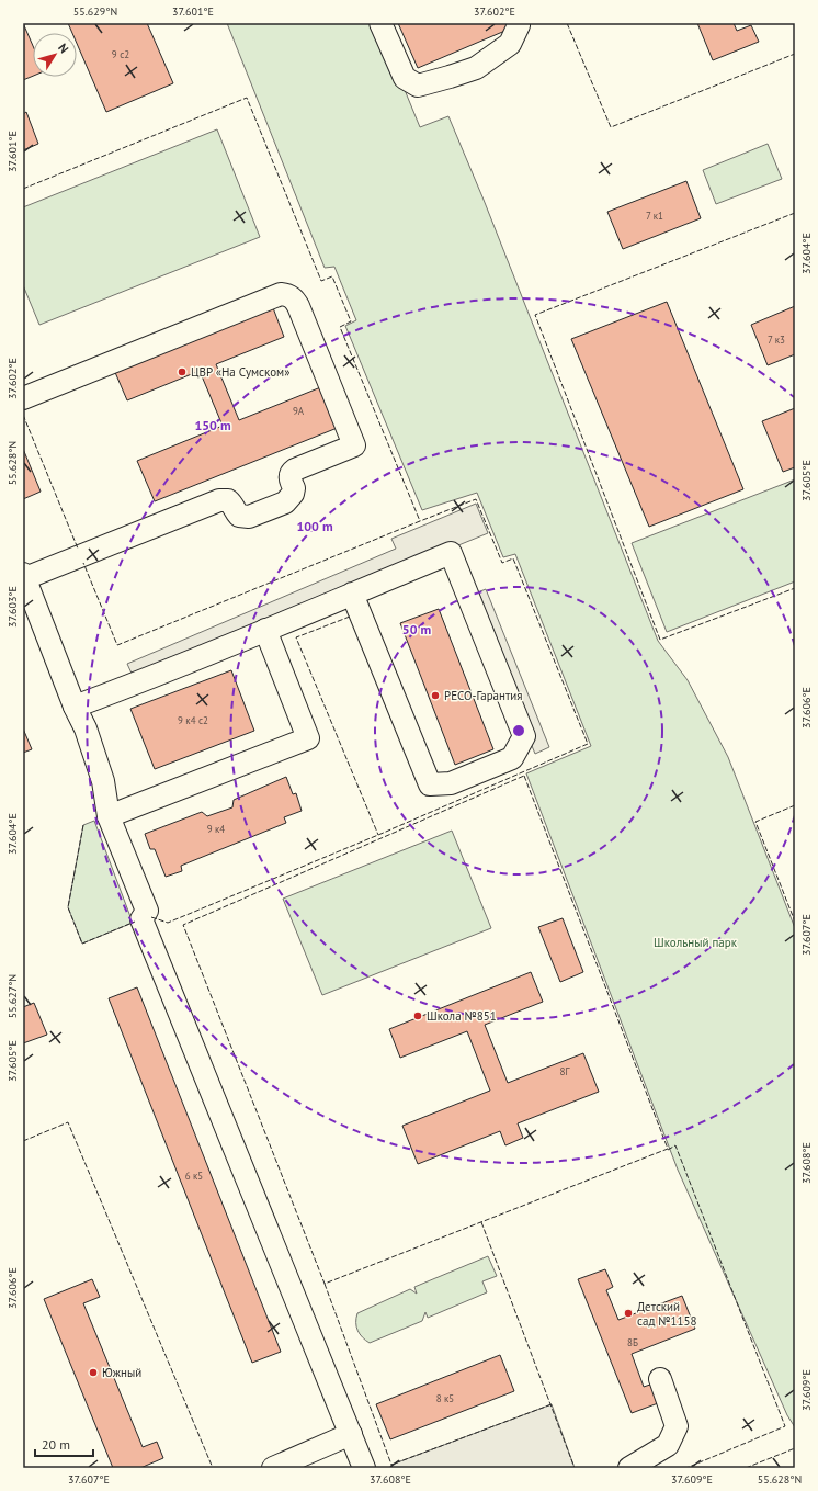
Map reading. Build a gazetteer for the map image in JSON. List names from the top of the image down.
{
  "parks": ["Школьный парк"],
  "places": [
    "ЦВР «На Сумском»",
    "РЕСО-Гарантия",
    "Школа №851",
    "Детский сад №1158",
    "Южный"
  ],
  "house_numbers": [
    "9 с2",
    "7 к1",
    "7 к3",
    "9А",
    "9 к4 с2",
    "9 к4",
    "8Г",
    "6 к5",
    "8Б",
    "8 к5"
  ],
  "scale_bar": "20 m",
  "north": "top right",
  "coordinates": [
    "55.629°N",
    "37.601°E",
    "37.602°E",
    "37.604°E",
    "55.628°N",
    "37.605°E",
    "37.603°E",
    "37.606°E",
    "37.607°E",
    "55.627°N",
    "37.608°E",
    "37.609°E"
  ],
  "rings": ["150 m", "100 m", "50 m"]
}
